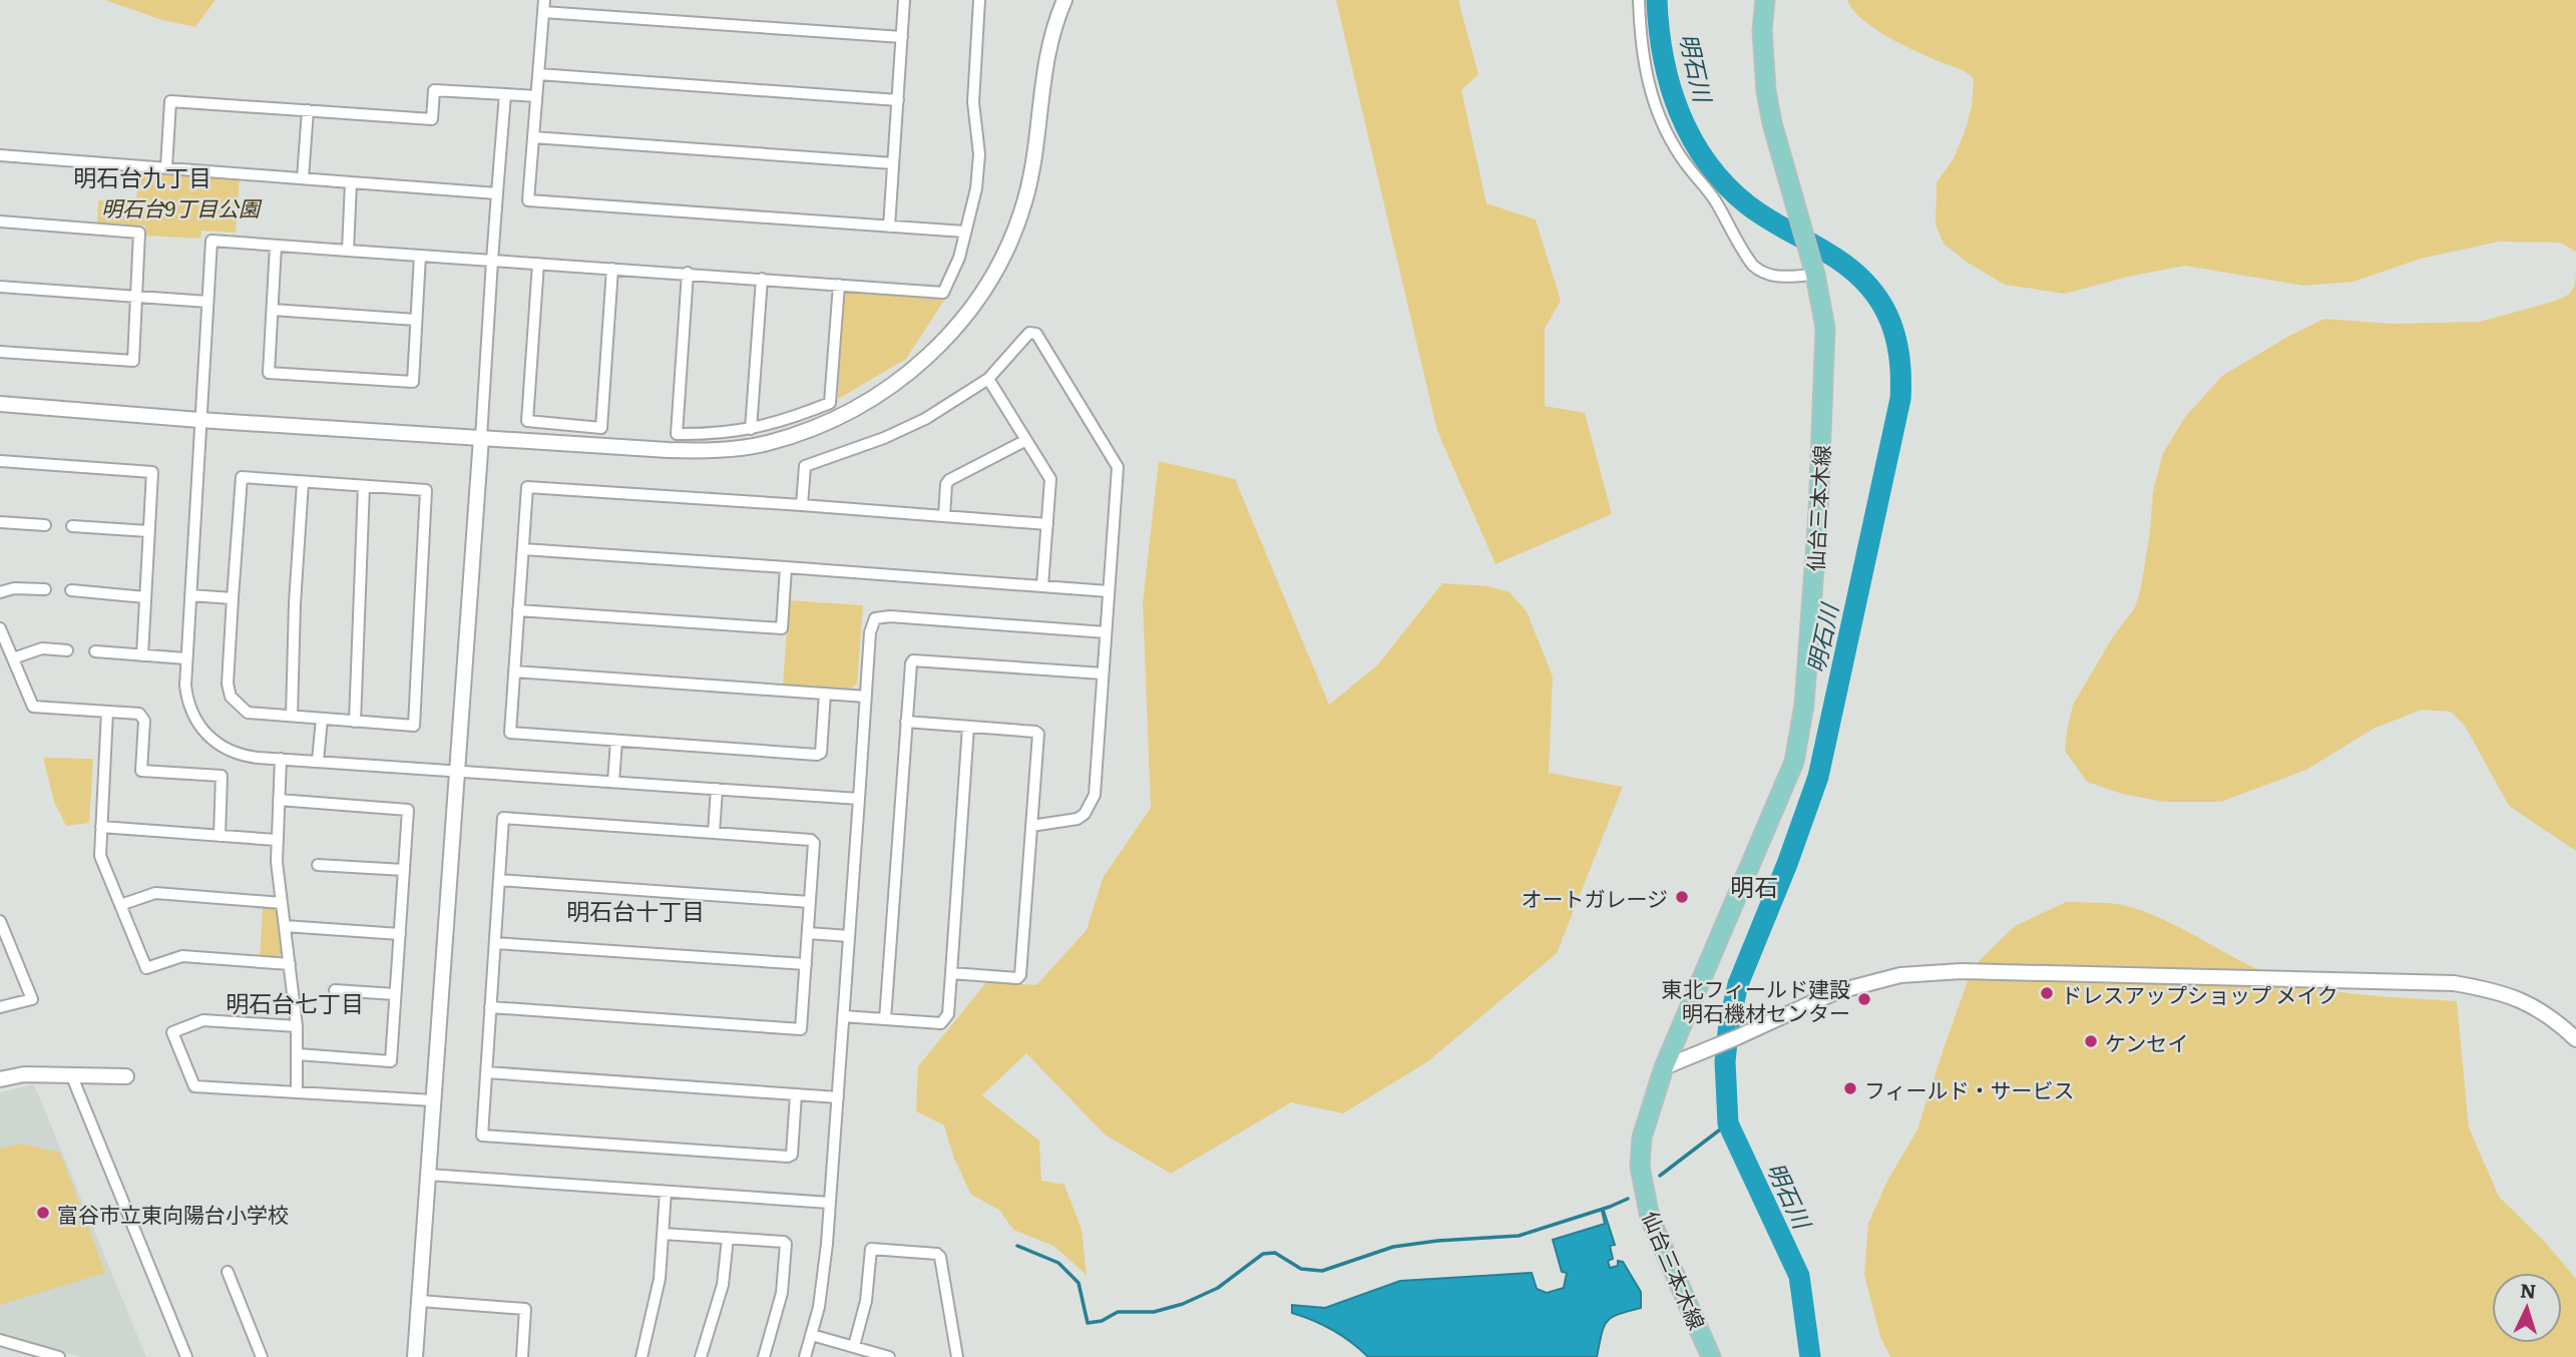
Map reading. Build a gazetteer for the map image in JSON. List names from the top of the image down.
{
  "streets": {
    "main road": ["仙台三本木線"]
  },
  "districts": [
    "明石台九丁目",
    "明石",
    "明石台十丁目",
    "明石台七丁目"
  ],
  "water": ["明石川"],
  "parks": ["明石台9丁目公園"],
  "places": [
    "オートガレージ",
    "ドレスアップショップ メイク",
    "東北フィールド建設 明石機材センター",
    "ケンセイ",
    "フィールド・サービス",
    "富谷市立東向陽台小学校"
  ],
  "north": "top"
}
